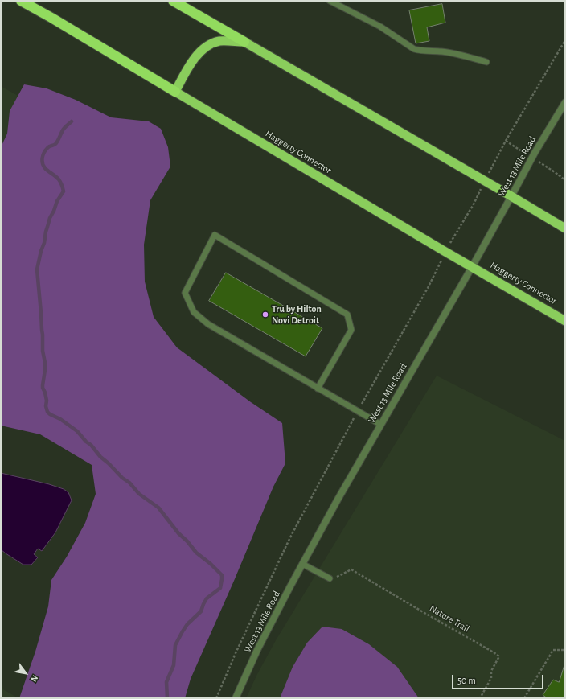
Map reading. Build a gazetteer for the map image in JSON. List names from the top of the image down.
{
  "streets": {
    "highway": ["Haggerty Connector"],
    "street": ["West 13 Mile Road"],
    "path": ["Nature Trail"]
  },
  "crossings": [
    ["Haggerty Connector", "West 13 Mile Road"]
  ],
  "places": ["Tru by Hilton Novi Detroit"],
  "scale_bar": "50 m",
  "north": "bottom right"
}
